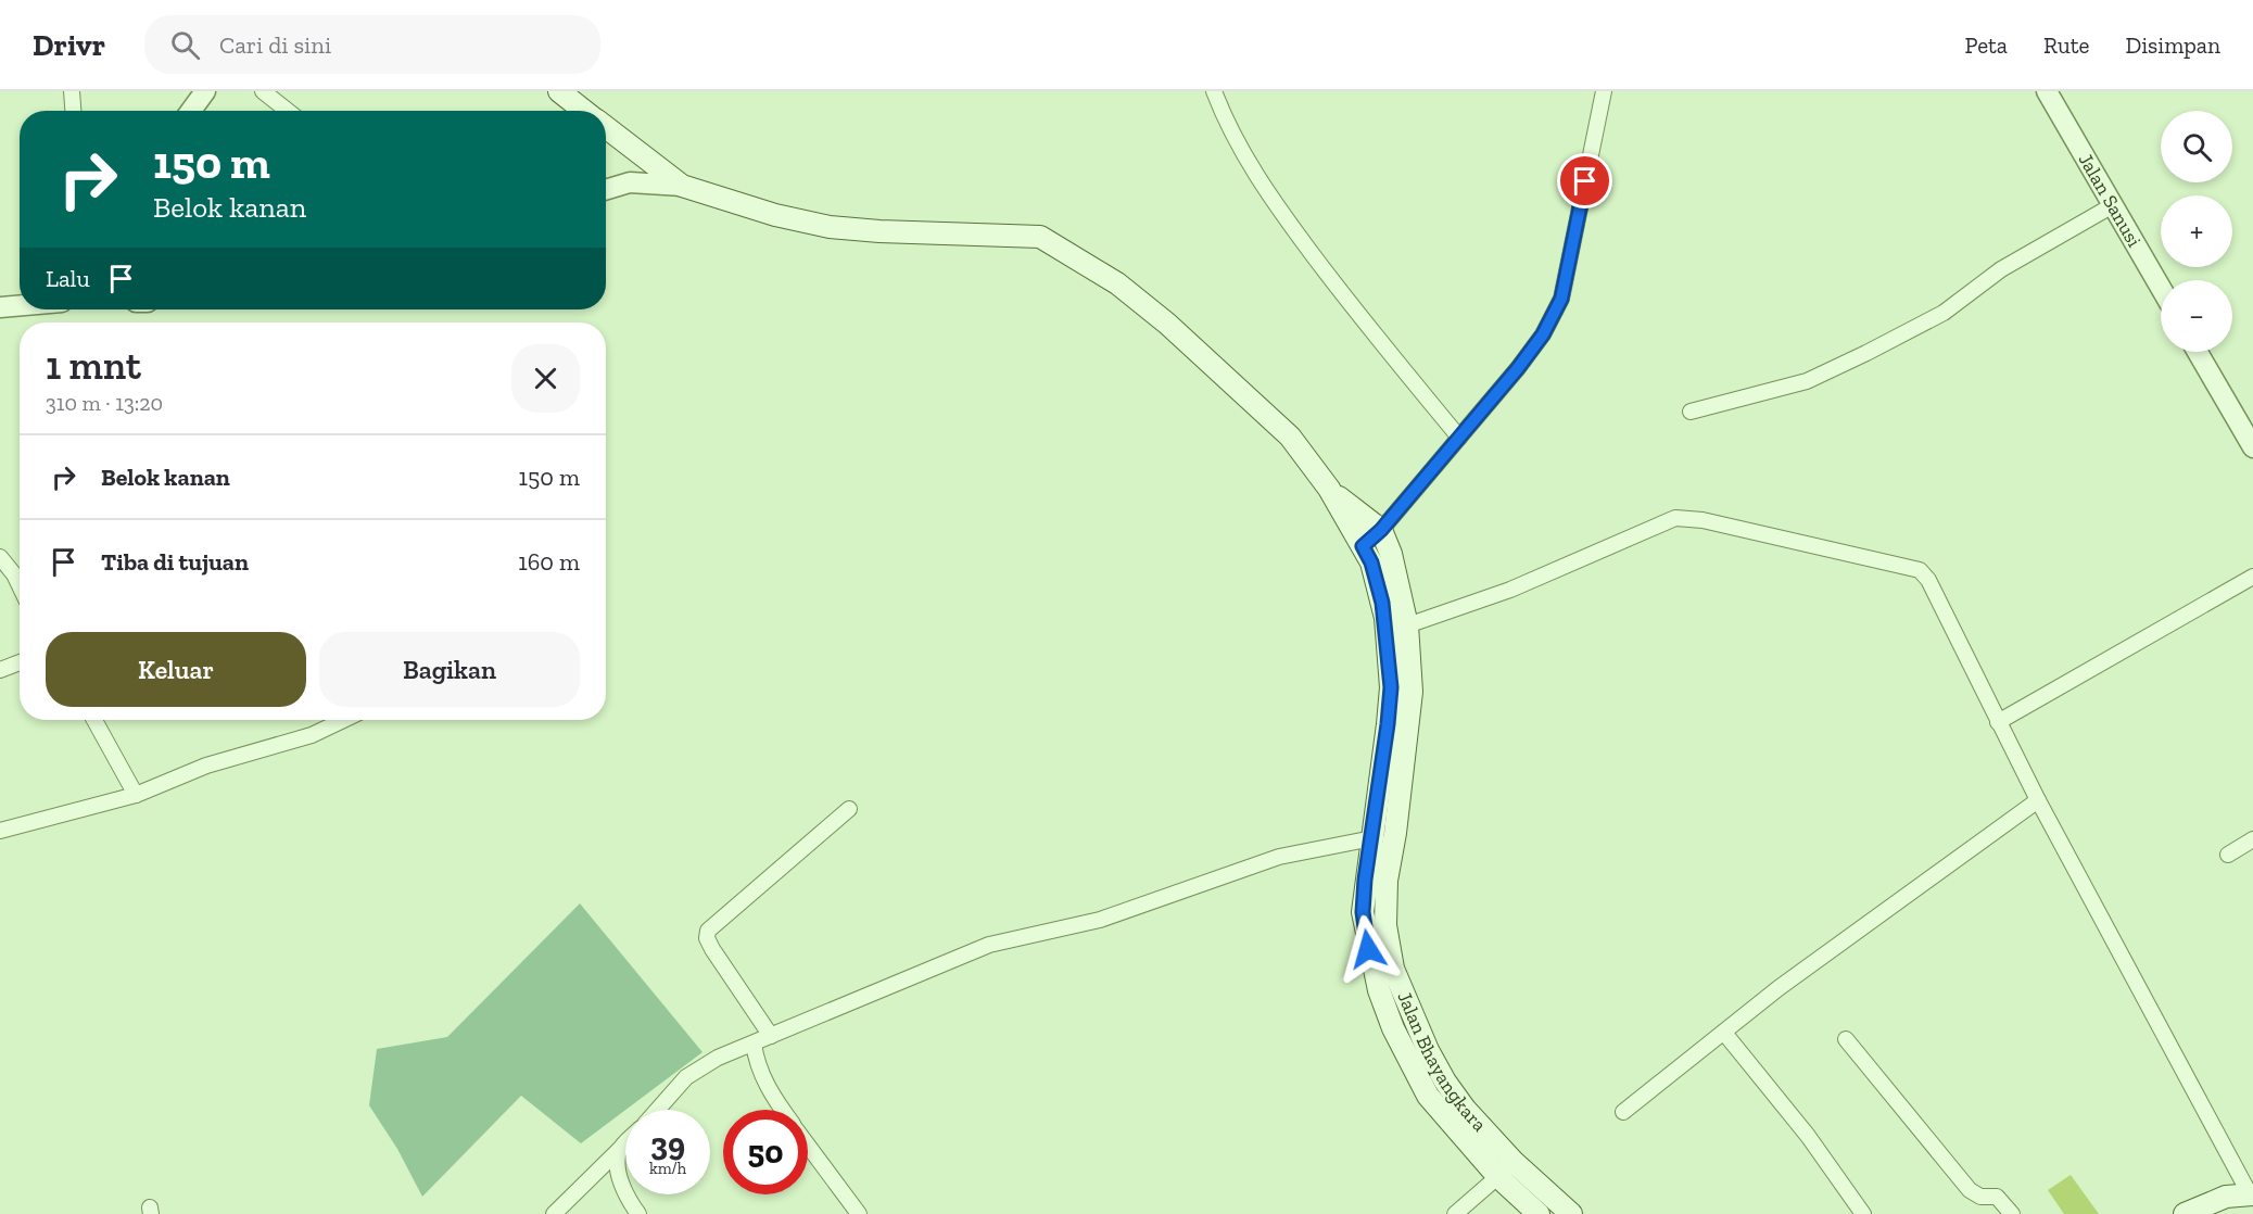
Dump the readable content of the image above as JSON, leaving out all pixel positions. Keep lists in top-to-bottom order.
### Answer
{
  "streets": {
    "main road": ["Jalan Bhayangkara"],
    "street": ["Jalan Sanusi"]
  },
  "page": {
    "header": "Drivr",
    "search": "Cari di sini",
    "nav": ["Peta", "Rute", "Disimpan"],
    "map_buttons": ["+", "−"],
    "turn": ["150 m", "Belok kanan"],
    "then": "Lalu",
    "heading": ["1 mnt", "310 m · 13:20"],
    "list": [
      {
        "name": "Belok kanan",
        "value": "150 m"
      },
      {
        "name": "Tiba di tujuan",
        "value": "160 m"
      }
    ],
    "buttons": ["Keluar", "Bagikan"],
    "speed": "39 km/h",
    "limit": "50"
  }
}
